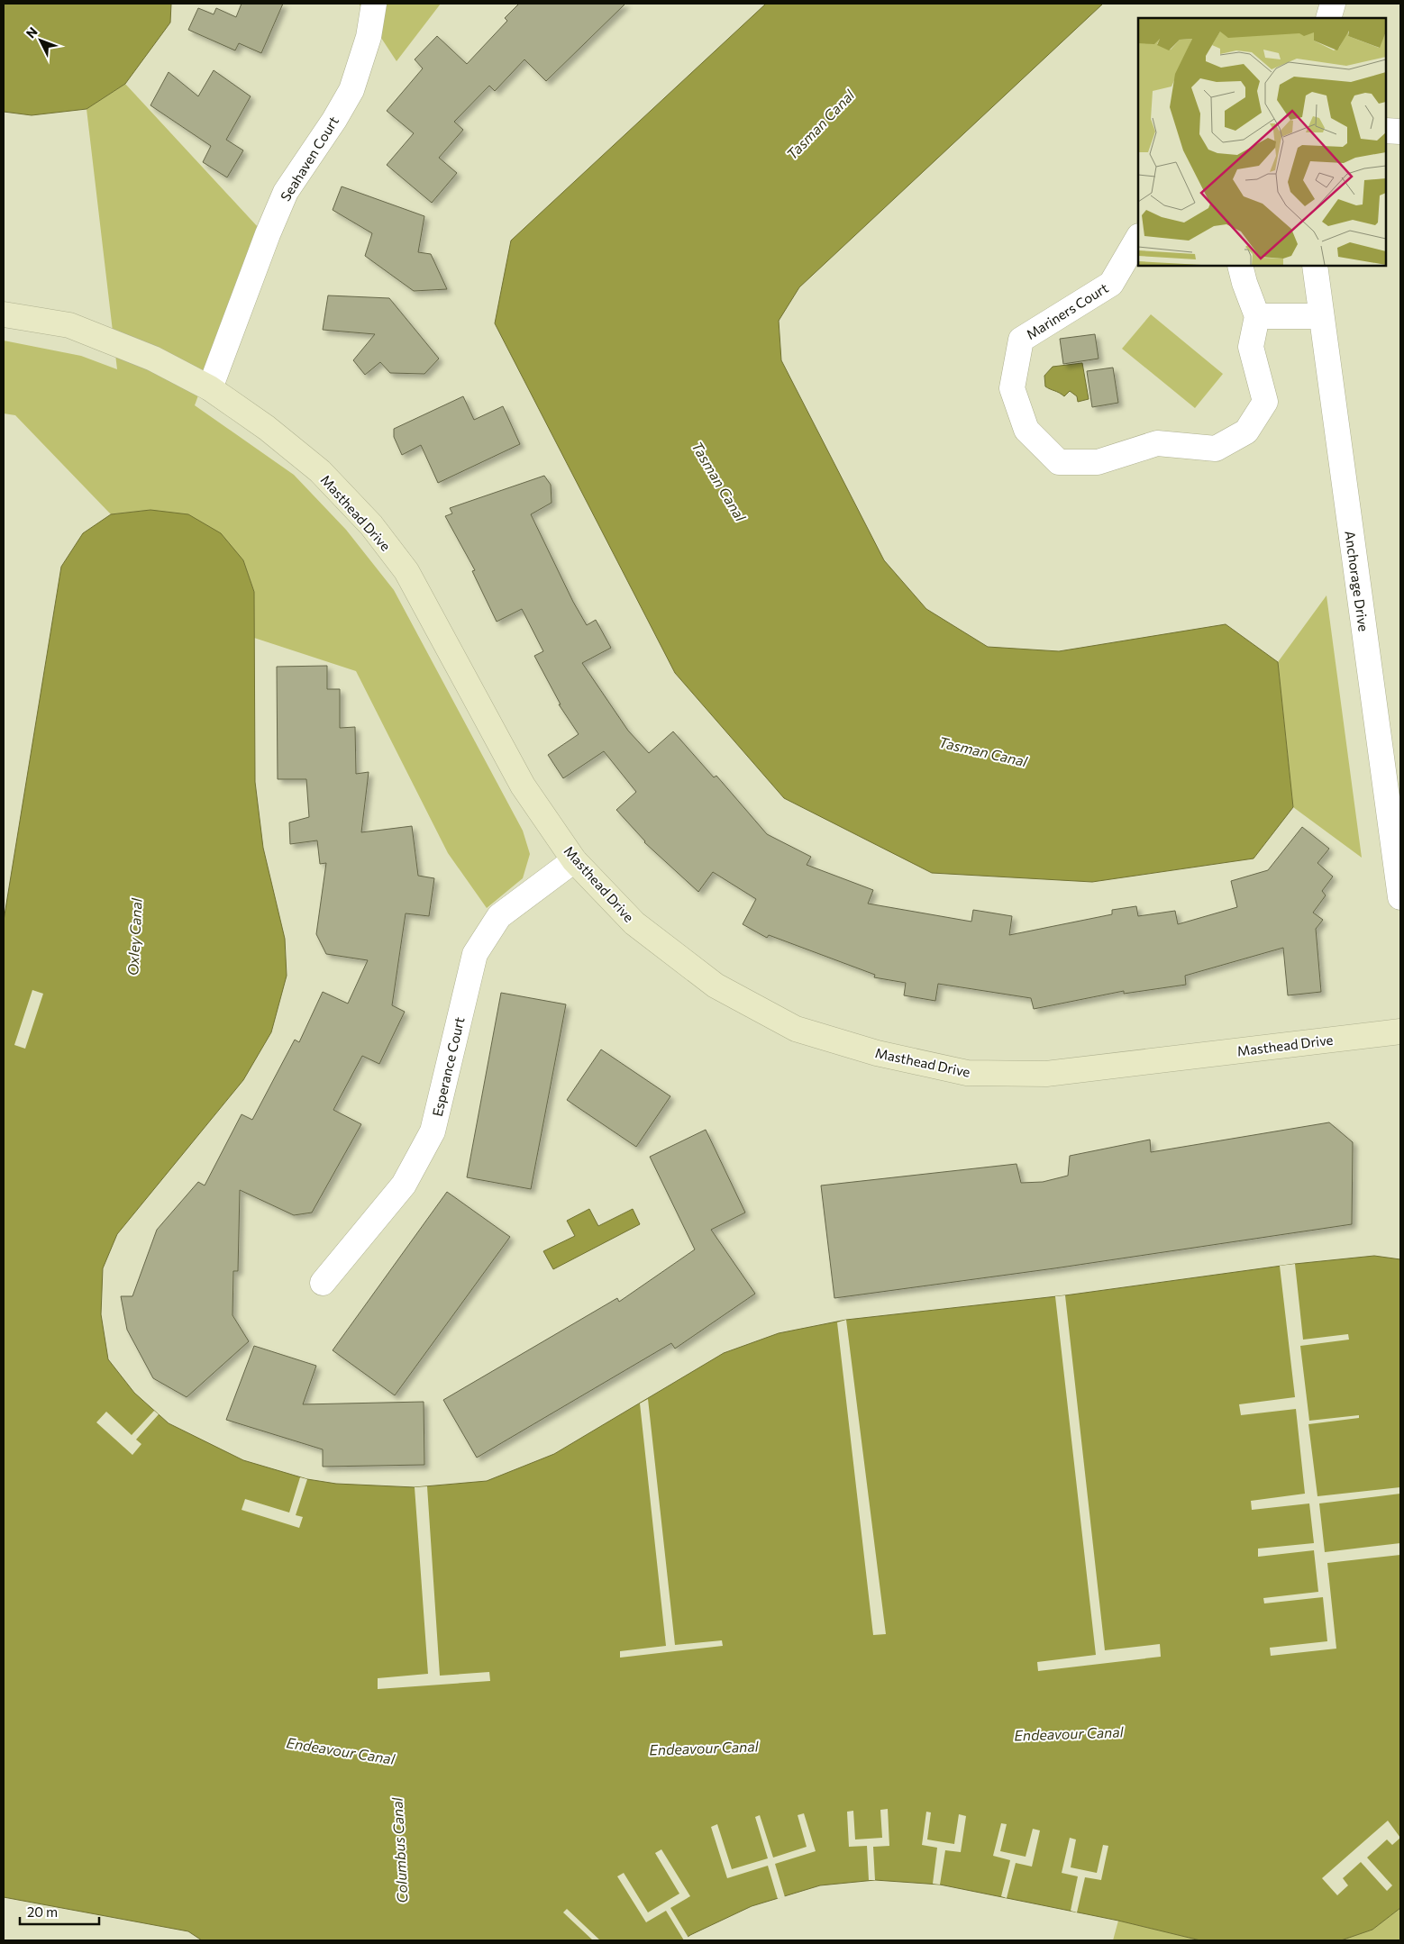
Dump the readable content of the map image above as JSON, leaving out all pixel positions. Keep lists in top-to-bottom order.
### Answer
{
  "streets": {
    "street": [
      "Seahaven Court",
      "Mariners Court",
      "Masthead Drive",
      "Anchorage Drive",
      "Esperance Court"
    ]
  },
  "crossings": [
    ["Seahaven Court", "Masthead Drive"],
    ["Masthead Drive", "Esperance Court"]
  ],
  "water": [
    "Tasman Canal",
    "Oxley Canal",
    "Endeavour Canal",
    "Columbus Canal"
  ],
  "scale_bar": "20 m",
  "north": "top left"
}
